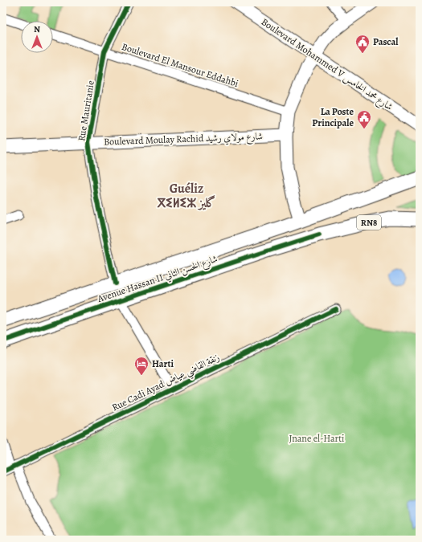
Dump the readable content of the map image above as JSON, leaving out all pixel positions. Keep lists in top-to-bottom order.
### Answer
{
  "streets": {
    "main road": ["RN8", "Avenue Hassan II شارع الحسن الثاني"],
    "street": [
      "Boulevard Mohammed V شارع محمد الخامس",
      "Boulevard El Mansour Eddahbi",
      "Rue Mauritanie",
      "Boulevard Moulay Rachid شارع مولاي رشيد",
      "Rue Cadi Ayad زنقة القاضي عياض"
    ]
  },
  "crossings": [
    ["Boulevard El Mansour Eddahbi", "Rue Mauritanie"],
    ["Rue Mauritanie", "Boulevard Moulay Rachid شارع مولاي رشيد"],
    ["Rue Mauritanie", "Avenue Hassan II شارع الحسن الثاني"]
  ],
  "districts": ["Guéliz ⴳⵉⵍⵉⵣ گليز"],
  "parks": ["Jnane el-Harti"],
  "places": {
    "public building": ["Pascal", "La Poste Principale"],
    "hotel": ["Harti"]
  },
  "north": "top"
}
